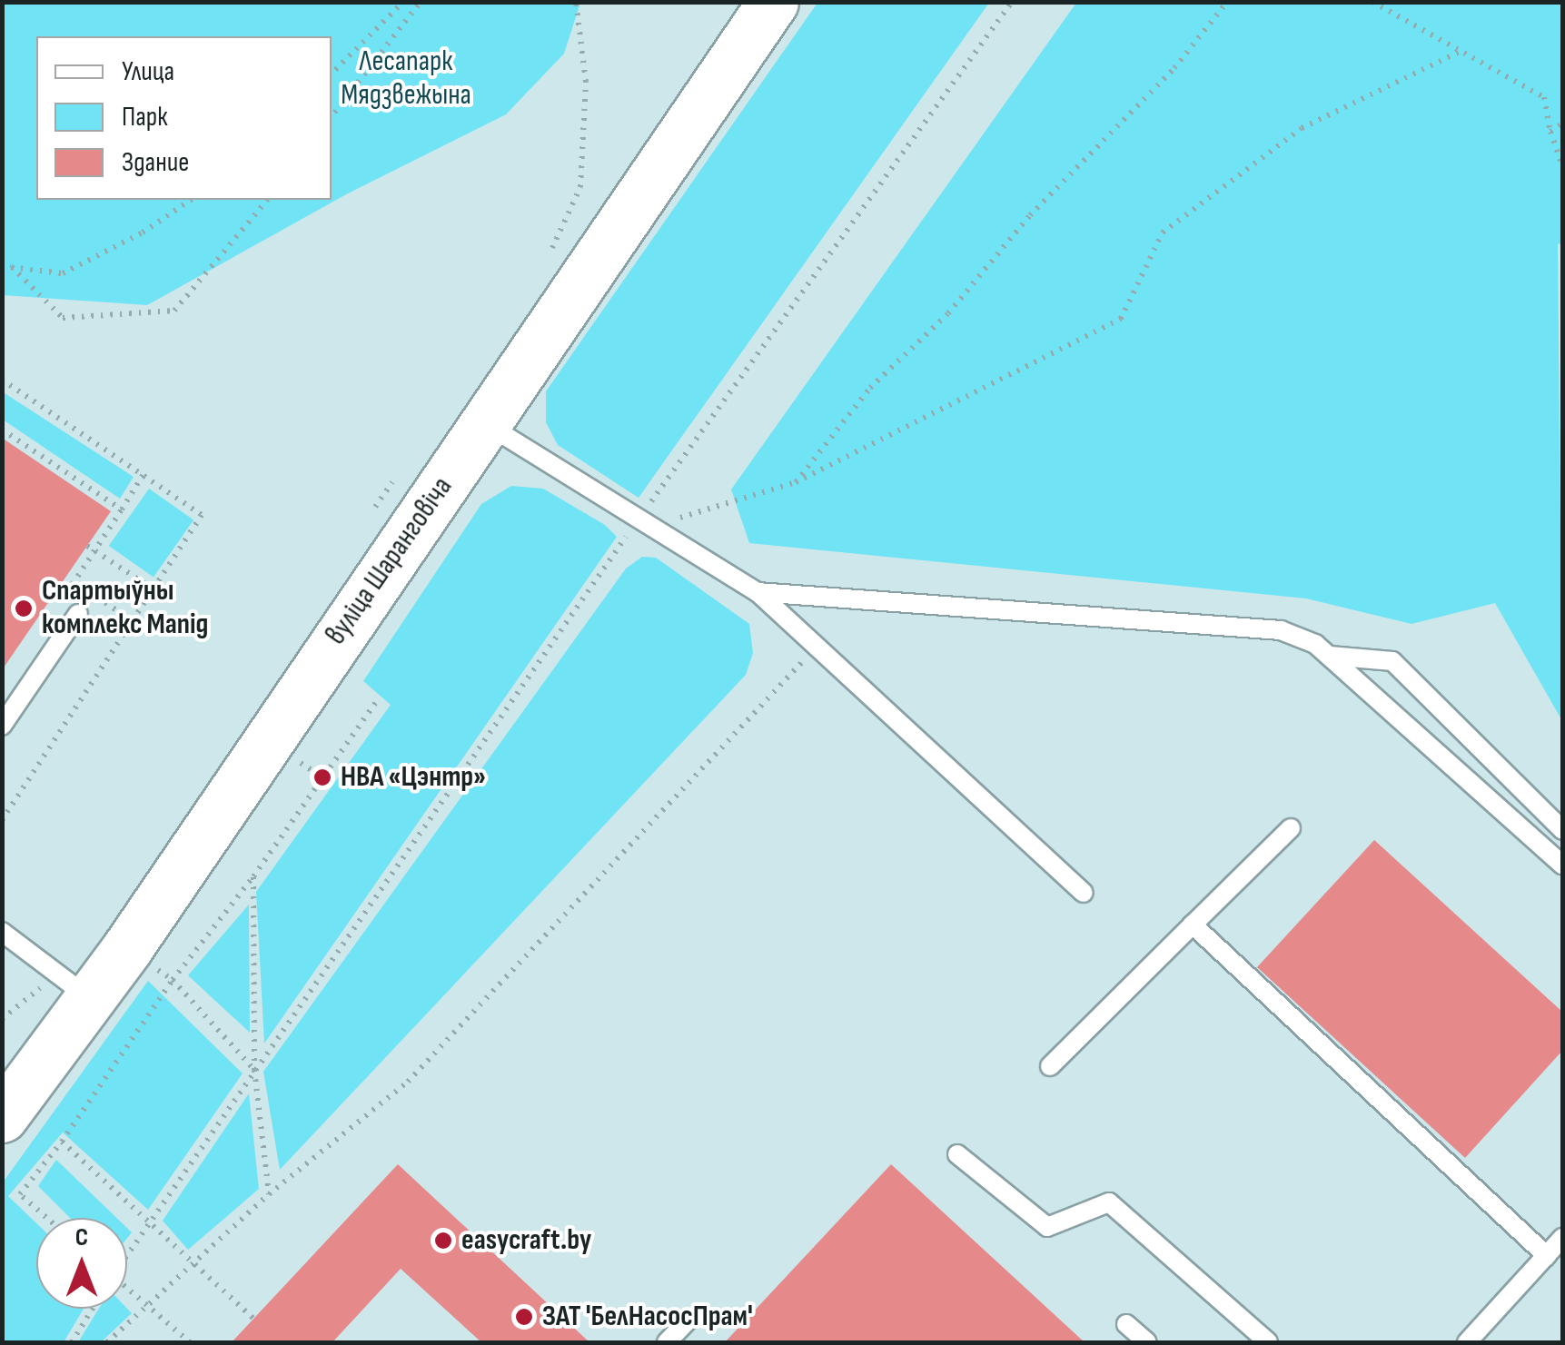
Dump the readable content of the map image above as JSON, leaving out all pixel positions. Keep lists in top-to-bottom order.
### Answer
{
  "streets": {
    "main road": ["вуліца Шаранговіча"]
  },
  "parks": ["Лесапарк Мядзвежына"],
  "places": [
    "Спартыўны комплекс Мапід",
    "НВА «Цэнтр»",
    "easycraft.by",
    "ЗАТ 'БелНасосПрам'"
  ],
  "legend": ["Улица", "Парк", "Здание"],
  "north": "top"
}
